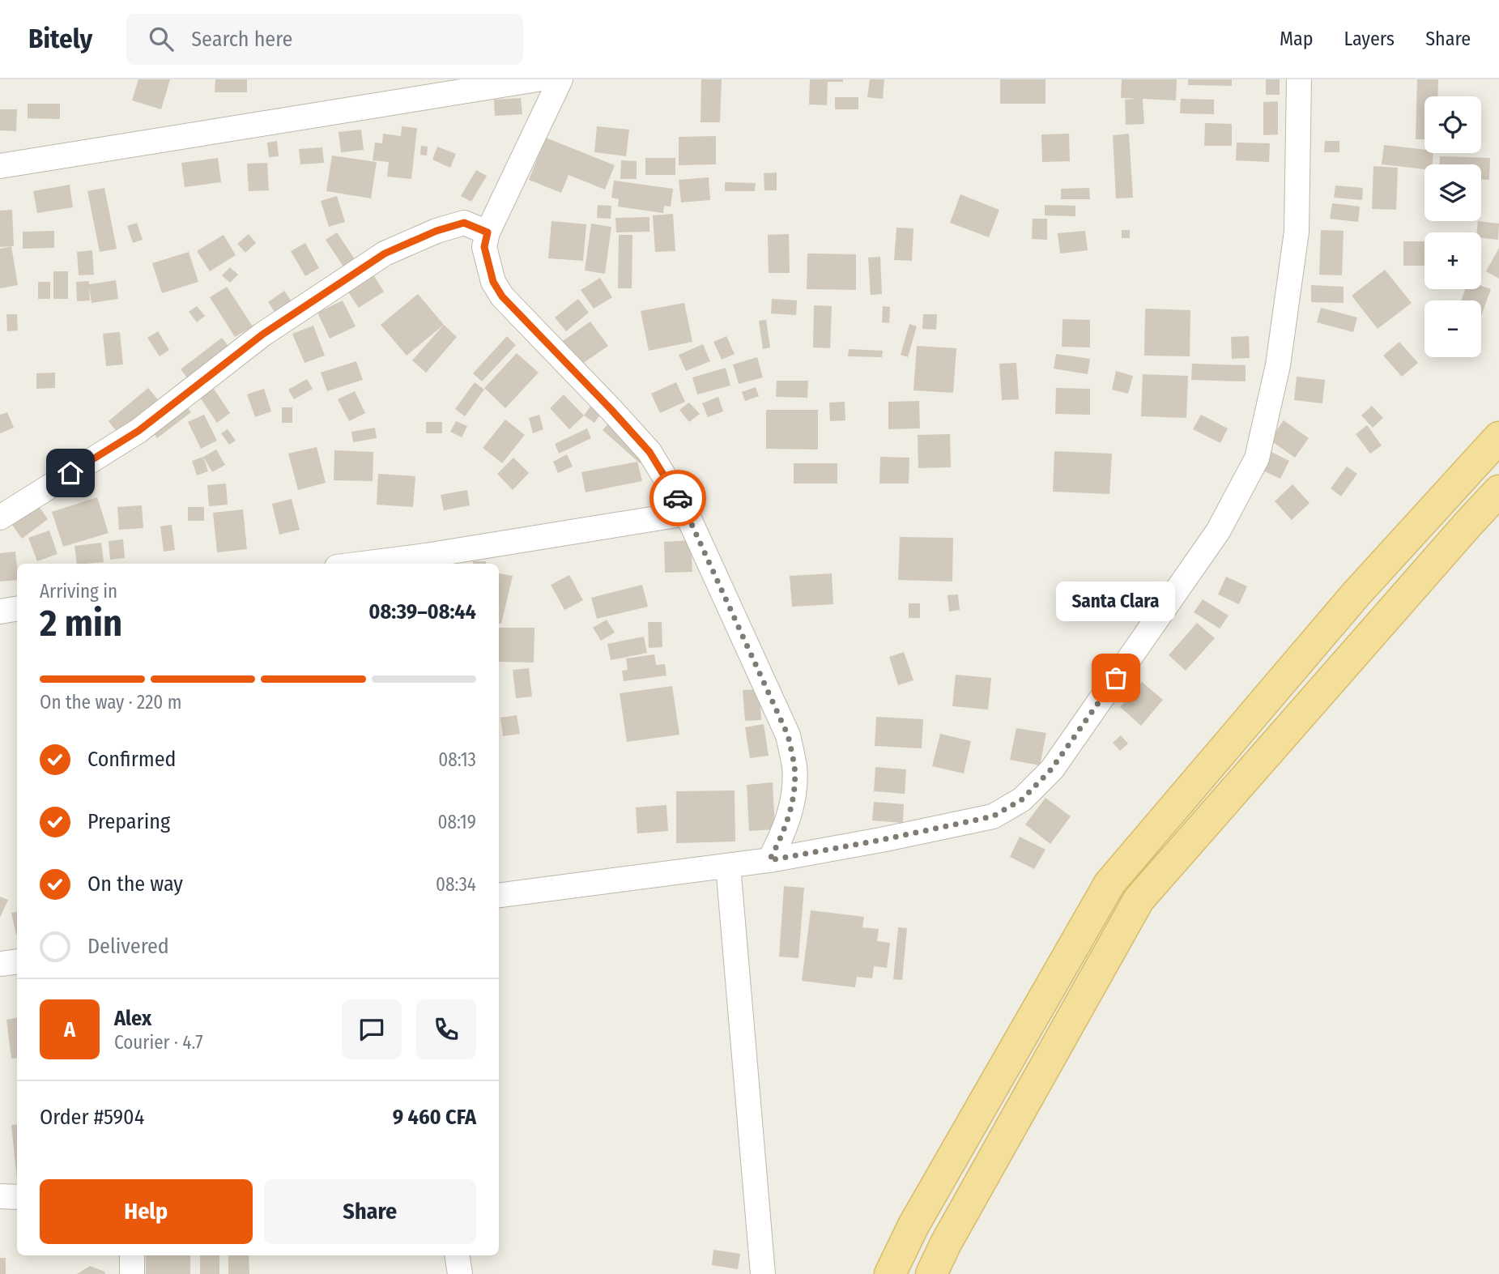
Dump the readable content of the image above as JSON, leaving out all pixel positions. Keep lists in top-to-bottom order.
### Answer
{
  "places": ["Santa Clara"],
  "page": {
    "header": "Bitely",
    "search": "Search here",
    "nav": ["Map", "Layers", "Share"],
    "map_buttons": ["+", "−"],
    "heading": ["2 min", "Arriving in", "08:39–08:44"],
    "panel": [
      "Alex",
      "Courier · 4.7",
      "Order #5904",
      "9 460 CFA"
    ],
    "bubble": "Santa Clara",
    "bar": "On the way · 220 m",
    "list": [
      ["Confirmed", "08:13"],
      ["Preparing", "08:19"],
      ["On the way", "08:34"],
      "Delivered"
    ],
    "round": "A",
    "buttons": ["Help", "Share"]
  }
}
